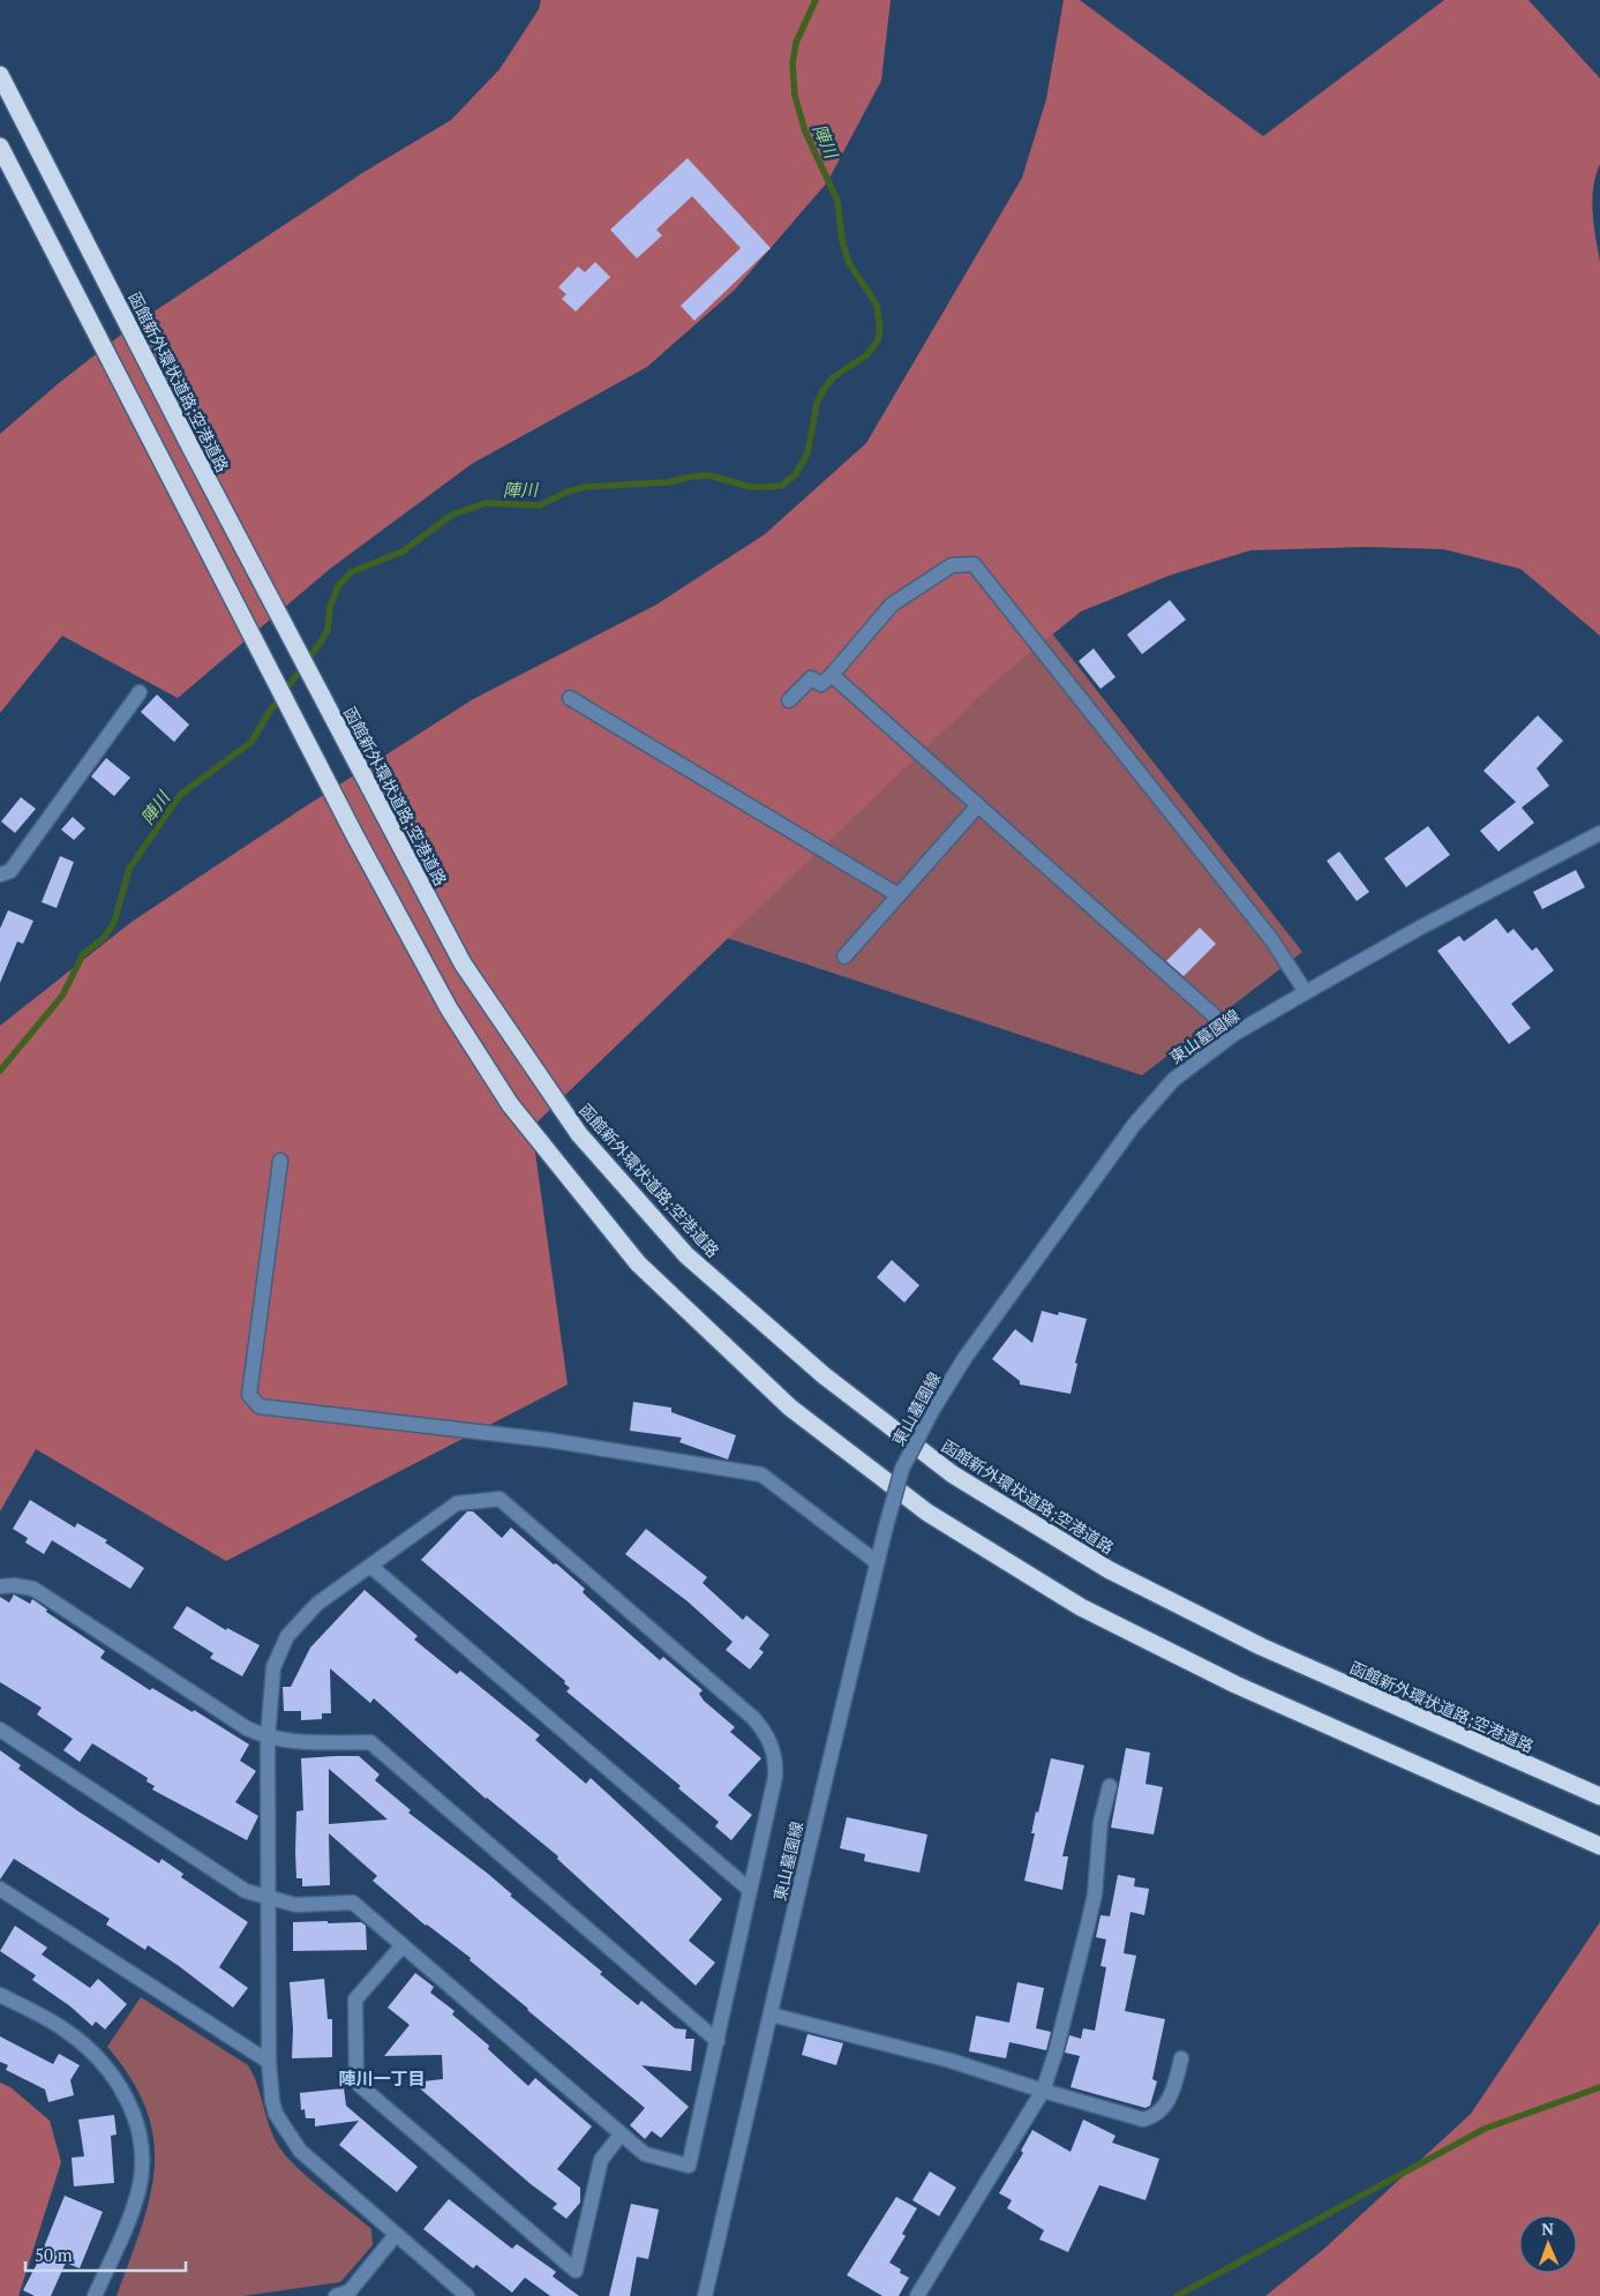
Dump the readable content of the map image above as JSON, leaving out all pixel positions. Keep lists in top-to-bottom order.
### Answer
{
  "streets": {
    "highway": ["函館新外環状道路;空港道路"],
    "street": ["東山墓園線"]
  },
  "districts": ["陣川一丁目"],
  "water": ["陣川"],
  "scale_bar": "50 m",
  "north": "top"
}
